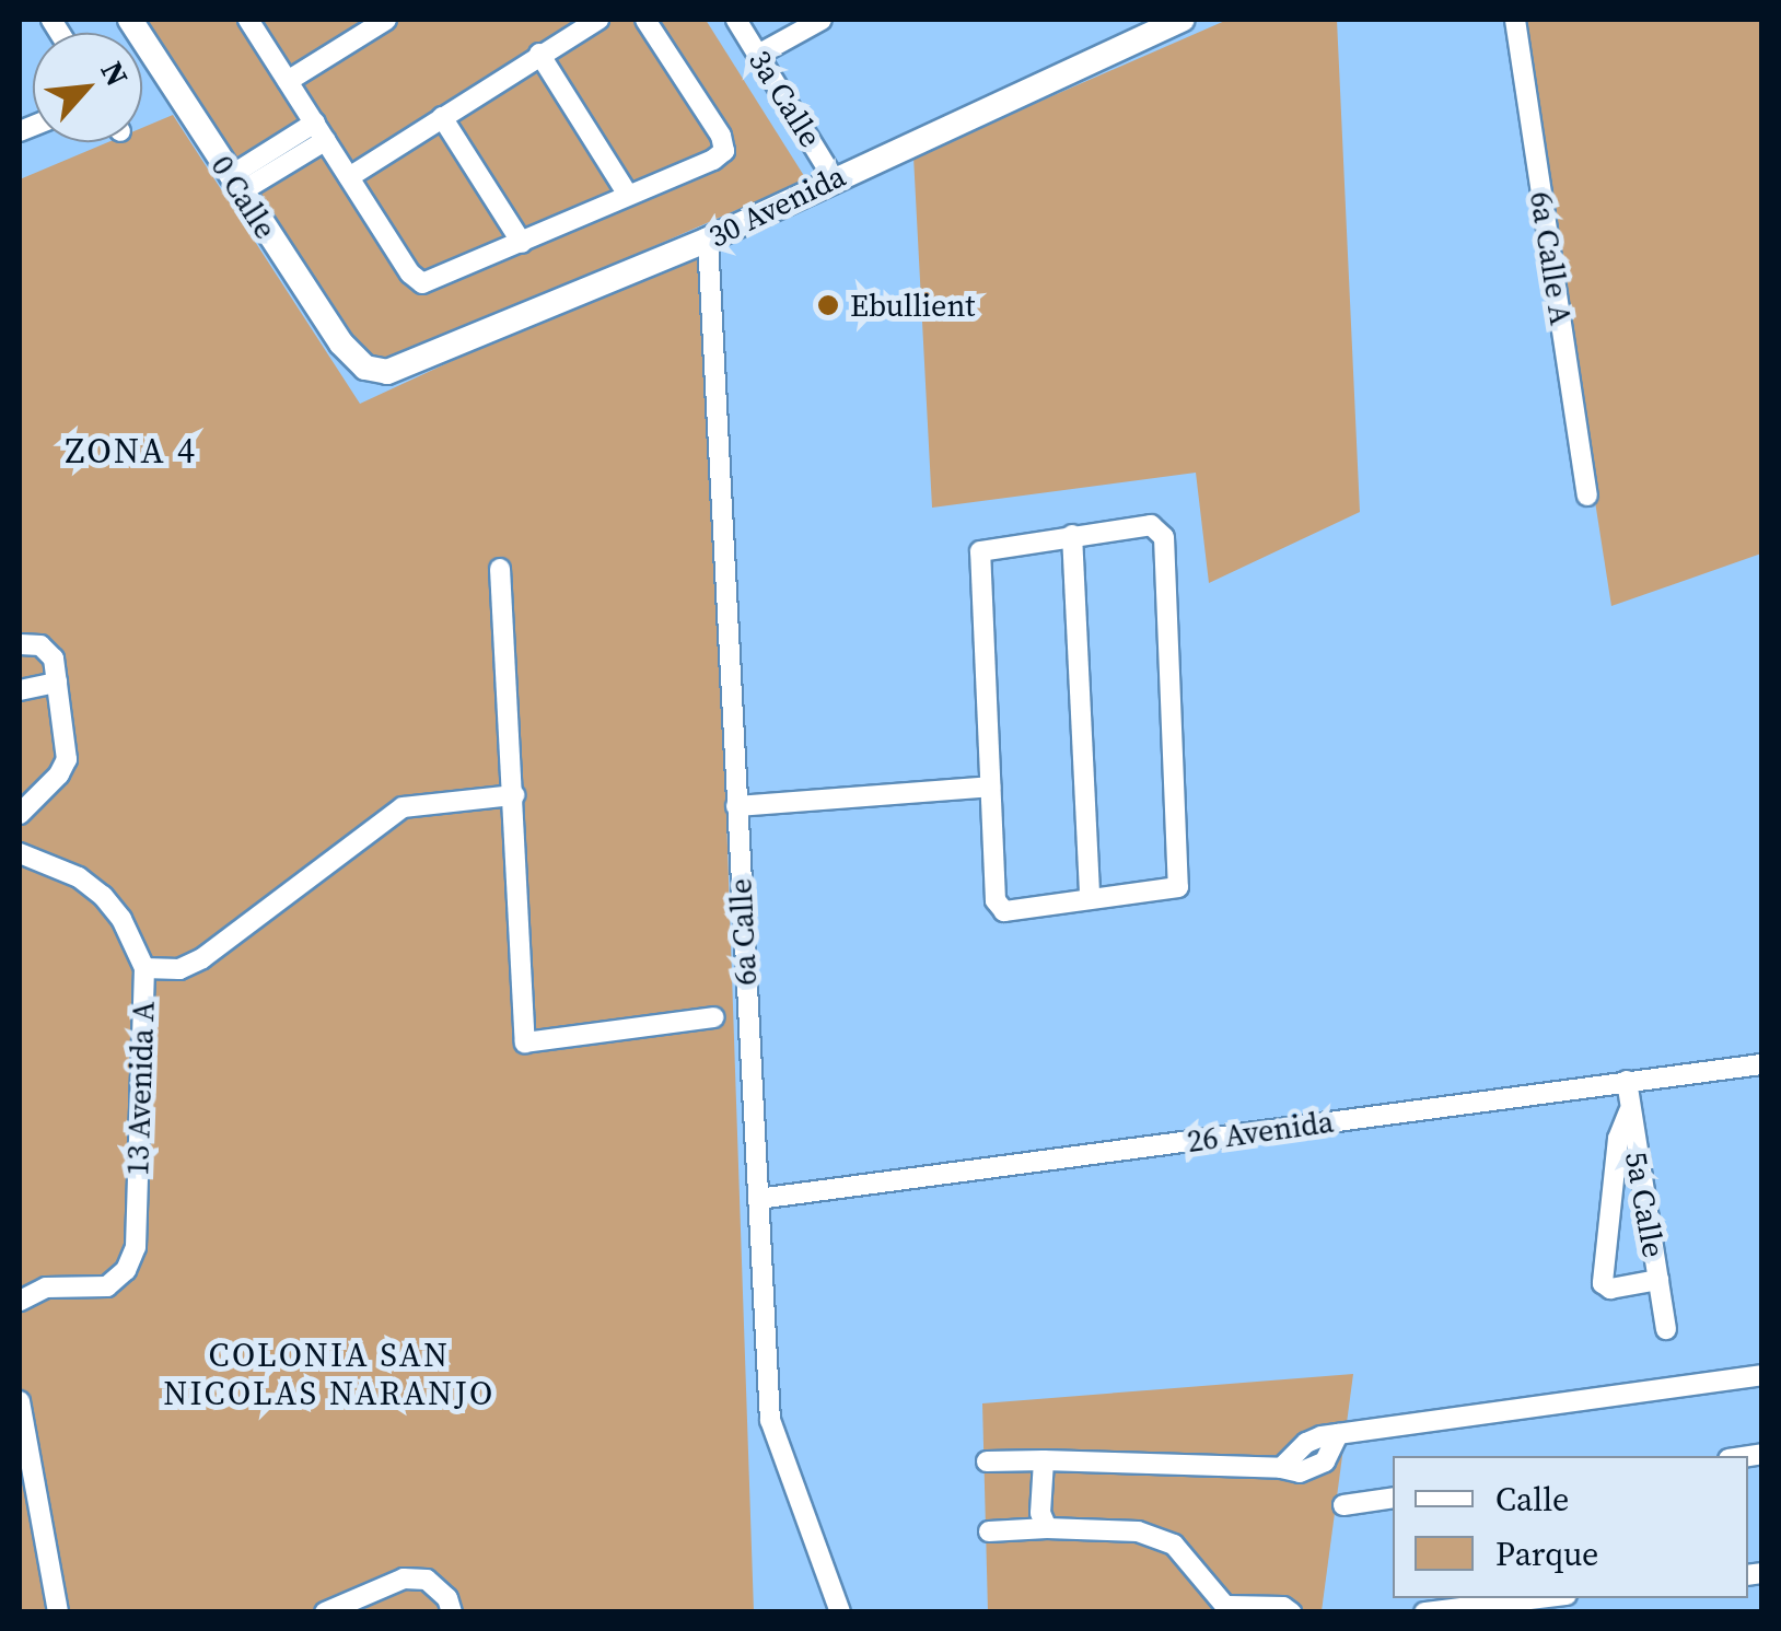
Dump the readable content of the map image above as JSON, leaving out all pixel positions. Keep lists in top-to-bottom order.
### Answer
{
  "streets": {
    "street": [
      "3a Calle",
      "0 Calle",
      "30 Avenida",
      "6a Calle A",
      "6a Calle",
      "13 Avenida A",
      "26 Avenida",
      "5a Calle"
    ]
  },
  "crossings": [
    ["3a Calle", "30 Avenida"],
    ["0 Calle", "30 Avenida"],
    ["30 Avenida", "6a Calle"],
    ["6a Calle", "26 Avenida"],
    ["26 Avenida", "5a Calle"]
  ],
  "districts": ["ZONA 4", "COLONIA SAN NICOLAS NARANJO"],
  "places": ["Ebullient"],
  "legend": ["Calle", "Parque"],
  "north": "top right"
}
